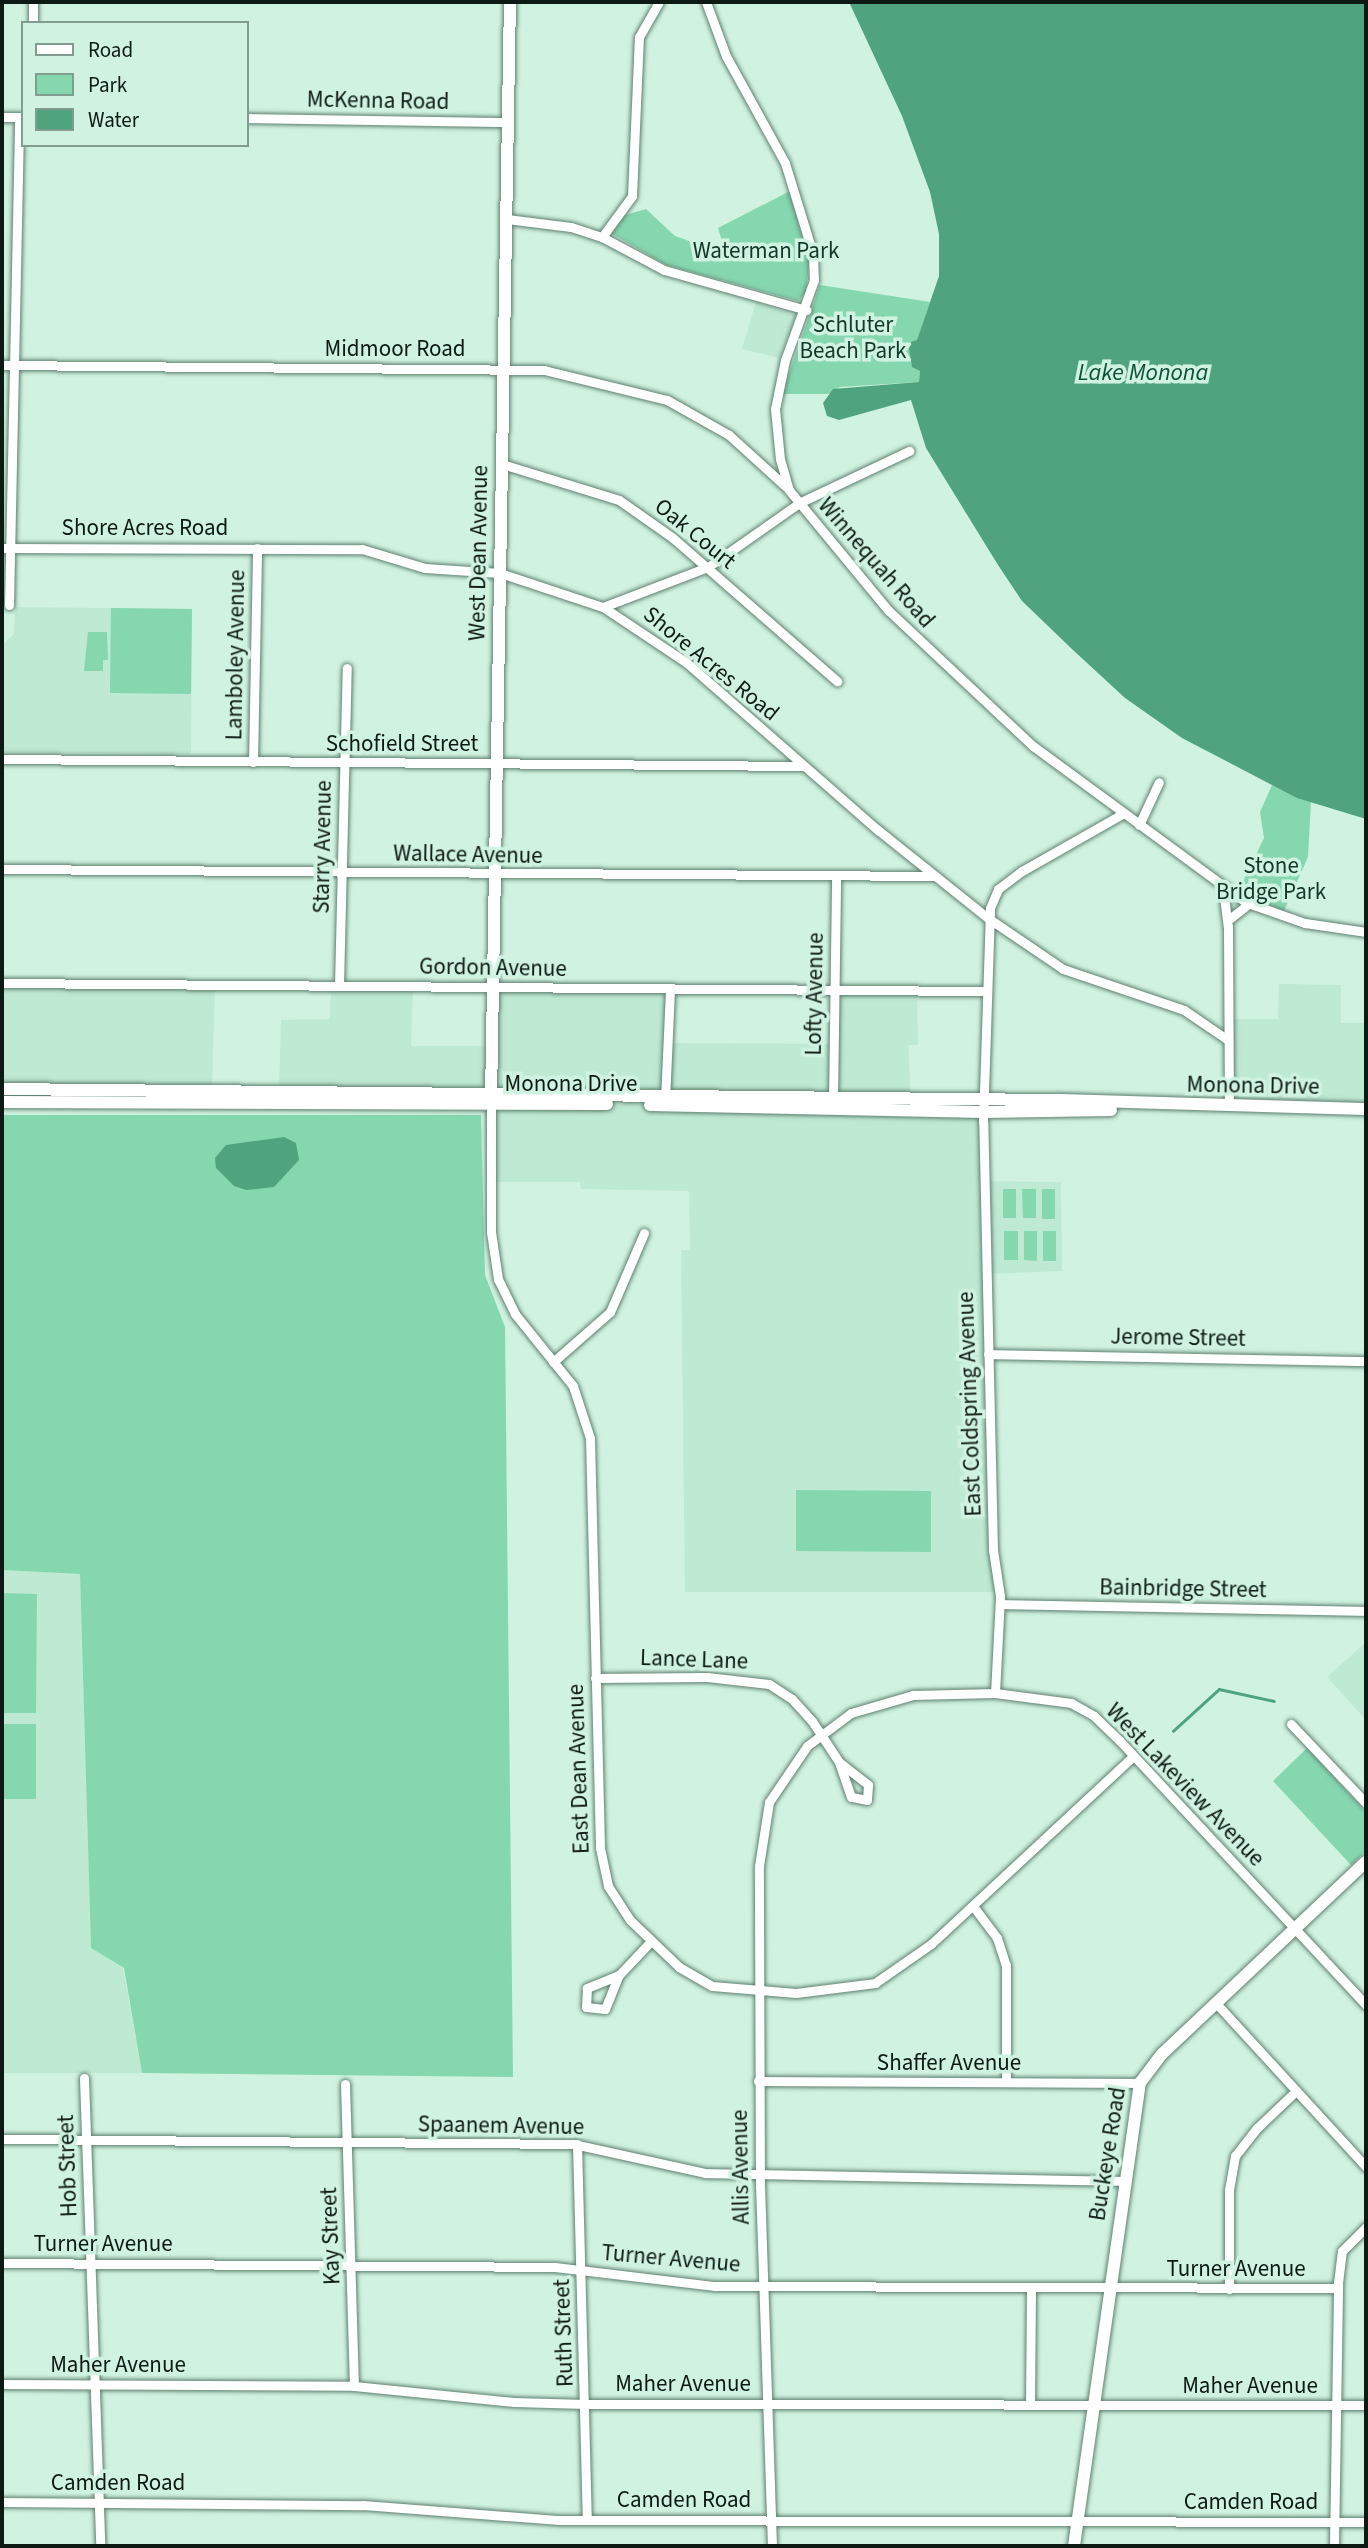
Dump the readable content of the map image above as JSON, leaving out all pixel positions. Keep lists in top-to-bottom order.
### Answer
{
  "streets": {
    "street": [
      "McKenna Road",
      "Midmoor Road",
      "Shore Acres Road",
      "Oak Court",
      "West Dean Avenue",
      "Winnequah Road",
      "Lamboley Avenue",
      "Schofield Street",
      "Starry Avenue",
      "Wallace Avenue",
      "Gordon Avenue",
      "Lofty Avenue",
      "Monona Drive",
      "Jerome Street",
      "East Coldspring Avenue",
      "Bainbridge Street",
      "Lance Lane",
      "East Dean Avenue",
      "West Lakeview Avenue",
      "Shaffer Avenue",
      "Spaanem Avenue",
      "Buckeye Road",
      "Hob Street",
      "Allis Avenue",
      "Kay Street",
      "Turner Avenue",
      "Ruth Street",
      "Maher Avenue",
      "Camden Road"
    ]
  },
  "crossings": [
    ["McKenna Road", "West Dean Avenue"],
    ["Midmoor Road", "West Dean Avenue"],
    ["Midmoor Road", "Winnequah Road"],
    ["Shore Acres Road", "West Dean Avenue"],
    ["Shore Acres Road", "Lamboley Avenue"],
    ["Shore Acres Road", "Schofield Street"],
    ["Shore Acres Road", "Wallace Avenue"],
    ["Shore Acres Road", "East Coldspring Avenue"],
    ["Oak Court", "West Dean Avenue"],
    ["West Dean Avenue", "Schofield Street"],
    ["West Dean Avenue", "Wallace Avenue"],
    ["West Dean Avenue", "Gordon Avenue"],
    ["West Dean Avenue", "Monona Drive"],
    ["West Dean Avenue", "East Dean Avenue"],
    ["Winnequah Road", "East Coldspring Avenue"],
    ["Lamboley Avenue", "Schofield Street"],
    ["Schofield Street", "Starry Avenue"],
    ["Starry Avenue", "Wallace Avenue"],
    ["Starry Avenue", "Gordon Avenue"],
    ["Wallace Avenue", "Lofty Avenue"],
    ["Gordon Avenue", "Lofty Avenue"],
    ["Gordon Avenue", "East Coldspring Avenue"],
    ["Lofty Avenue", "Monona Drive"],
    ["Monona Drive", "East Coldspring Avenue"],
    ["Monona Drive", "East Dean Avenue"],
    ["Jerome Street", "East Coldspring Avenue"],
    ["East Coldspring Avenue", "Bainbridge Street"],
    ["East Coldspring Avenue", "West Lakeview Avenue"],
    ["Lance Lane", "East Dean Avenue"],
    ["Lance Lane", "West Lakeview Avenue"],
    ["East Dean Avenue", "West Lakeview Avenue"],
    ["West Lakeview Avenue", "Shaffer Avenue"],
    ["West Lakeview Avenue", "Buckeye Road"],
    ["West Lakeview Avenue", "Allis Avenue"],
    ["Shaffer Avenue", "Buckeye Road"],
    ["Shaffer Avenue", "Allis Avenue"],
    ["Spaanem Avenue", "Buckeye Road"],
    ["Spaanem Avenue", "Hob Street"],
    ["Spaanem Avenue", "Allis Avenue"],
    ["Spaanem Avenue", "Kay Street"],
    ["Spaanem Avenue", "Ruth Street"],
    ["Buckeye Road", "Turner Avenue"],
    ["Buckeye Road", "Maher Avenue"],
    ["Buckeye Road", "Camden Road"],
    ["Hob Street", "Turner Avenue"],
    ["Hob Street", "Maher Avenue"],
    ["Hob Street", "Camden Road"],
    ["Allis Avenue", "Turner Avenue"],
    ["Allis Avenue", "Maher Avenue"],
    ["Allis Avenue", "Camden Road"],
    ["Kay Street", "Turner Avenue"],
    ["Kay Street", "Maher Avenue"],
    ["Turner Avenue", "Ruth Street"],
    ["Ruth Street", "Maher Avenue"],
    ["Ruth Street", "Camden Road"]
  ],
  "water": ["Lake Monona"],
  "parks": ["Waterman Park", "Schluter Beach Park", "Stone Bridge Park"],
  "legend": ["Road", "Park", "Water"]
}
